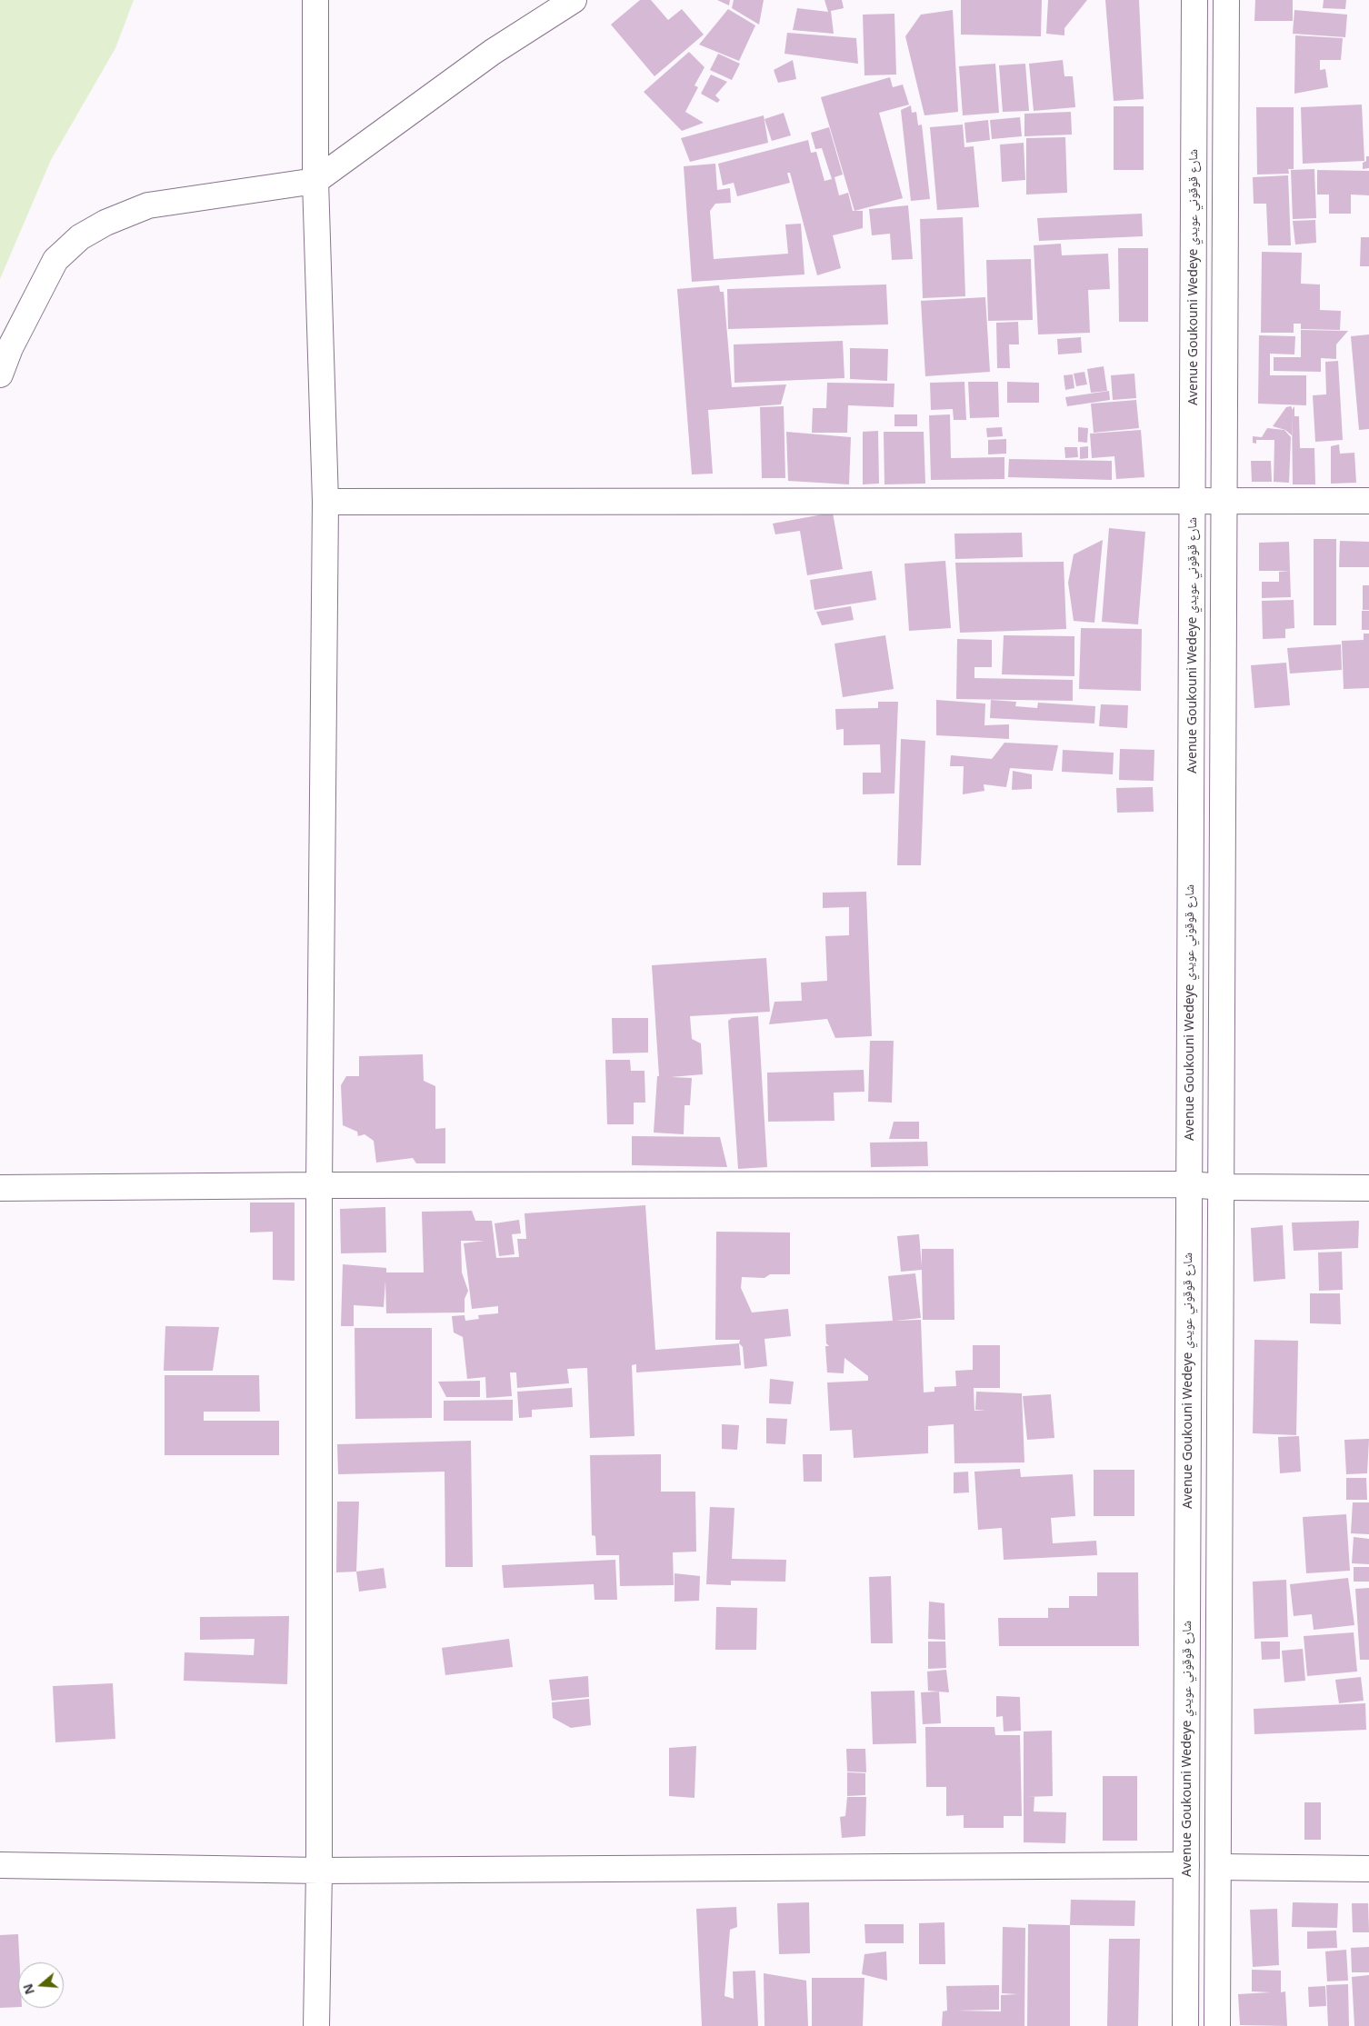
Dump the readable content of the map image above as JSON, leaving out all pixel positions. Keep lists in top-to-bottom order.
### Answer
{
  "streets": {
    "street": ["Avenue Goukouni Wedeye شارع قوقوني عويدي"]
  },
  "north": "left"
}
